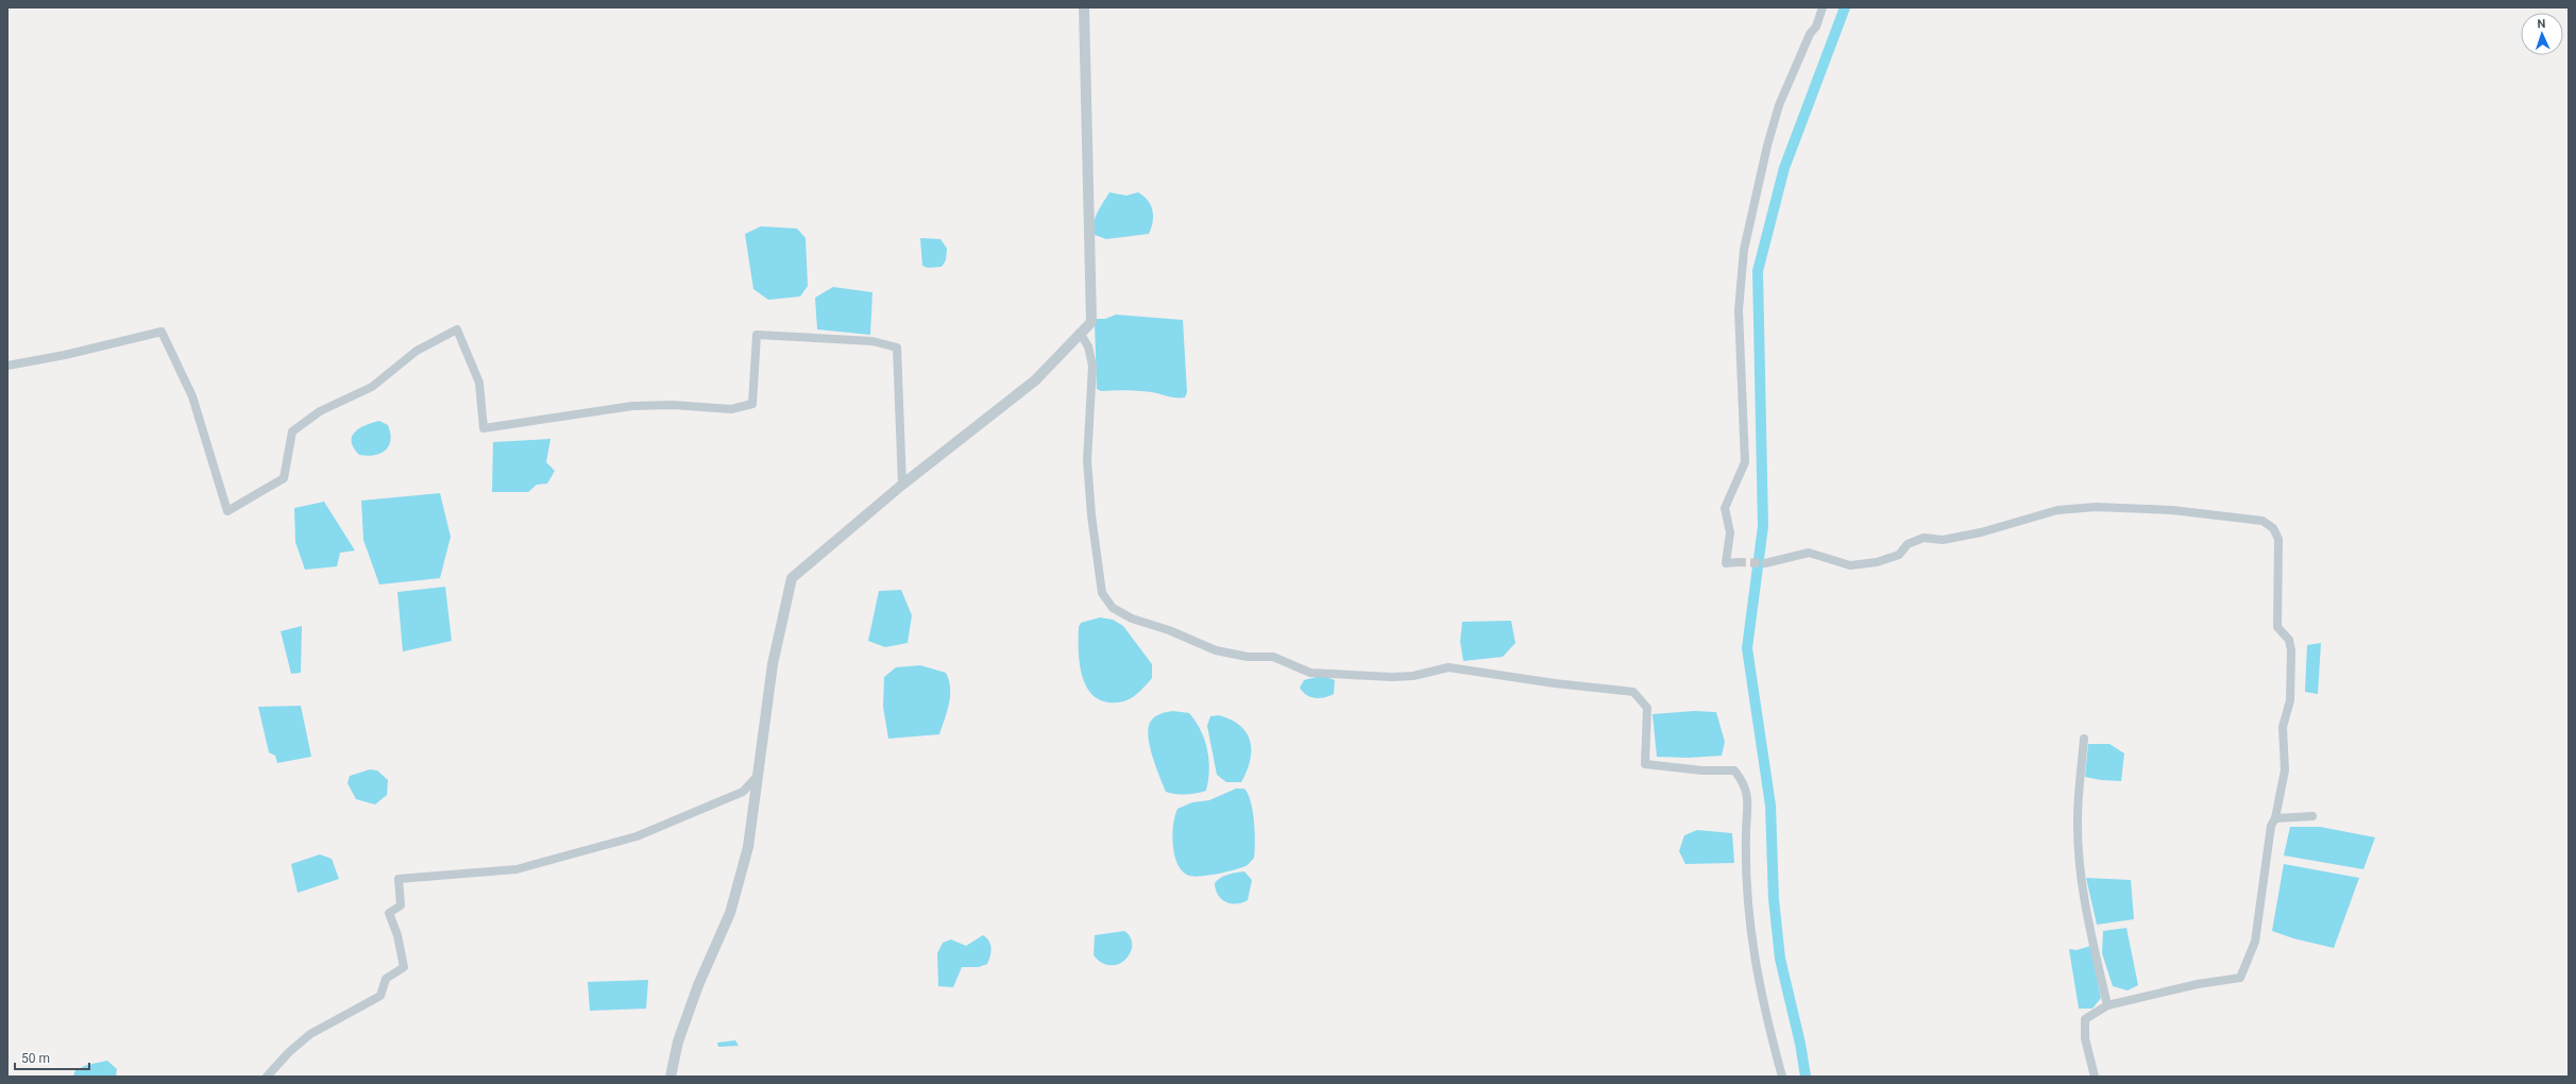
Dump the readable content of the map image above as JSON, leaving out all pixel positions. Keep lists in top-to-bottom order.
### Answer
{
  "scale_bar": "50 m",
  "north": "top"
}
